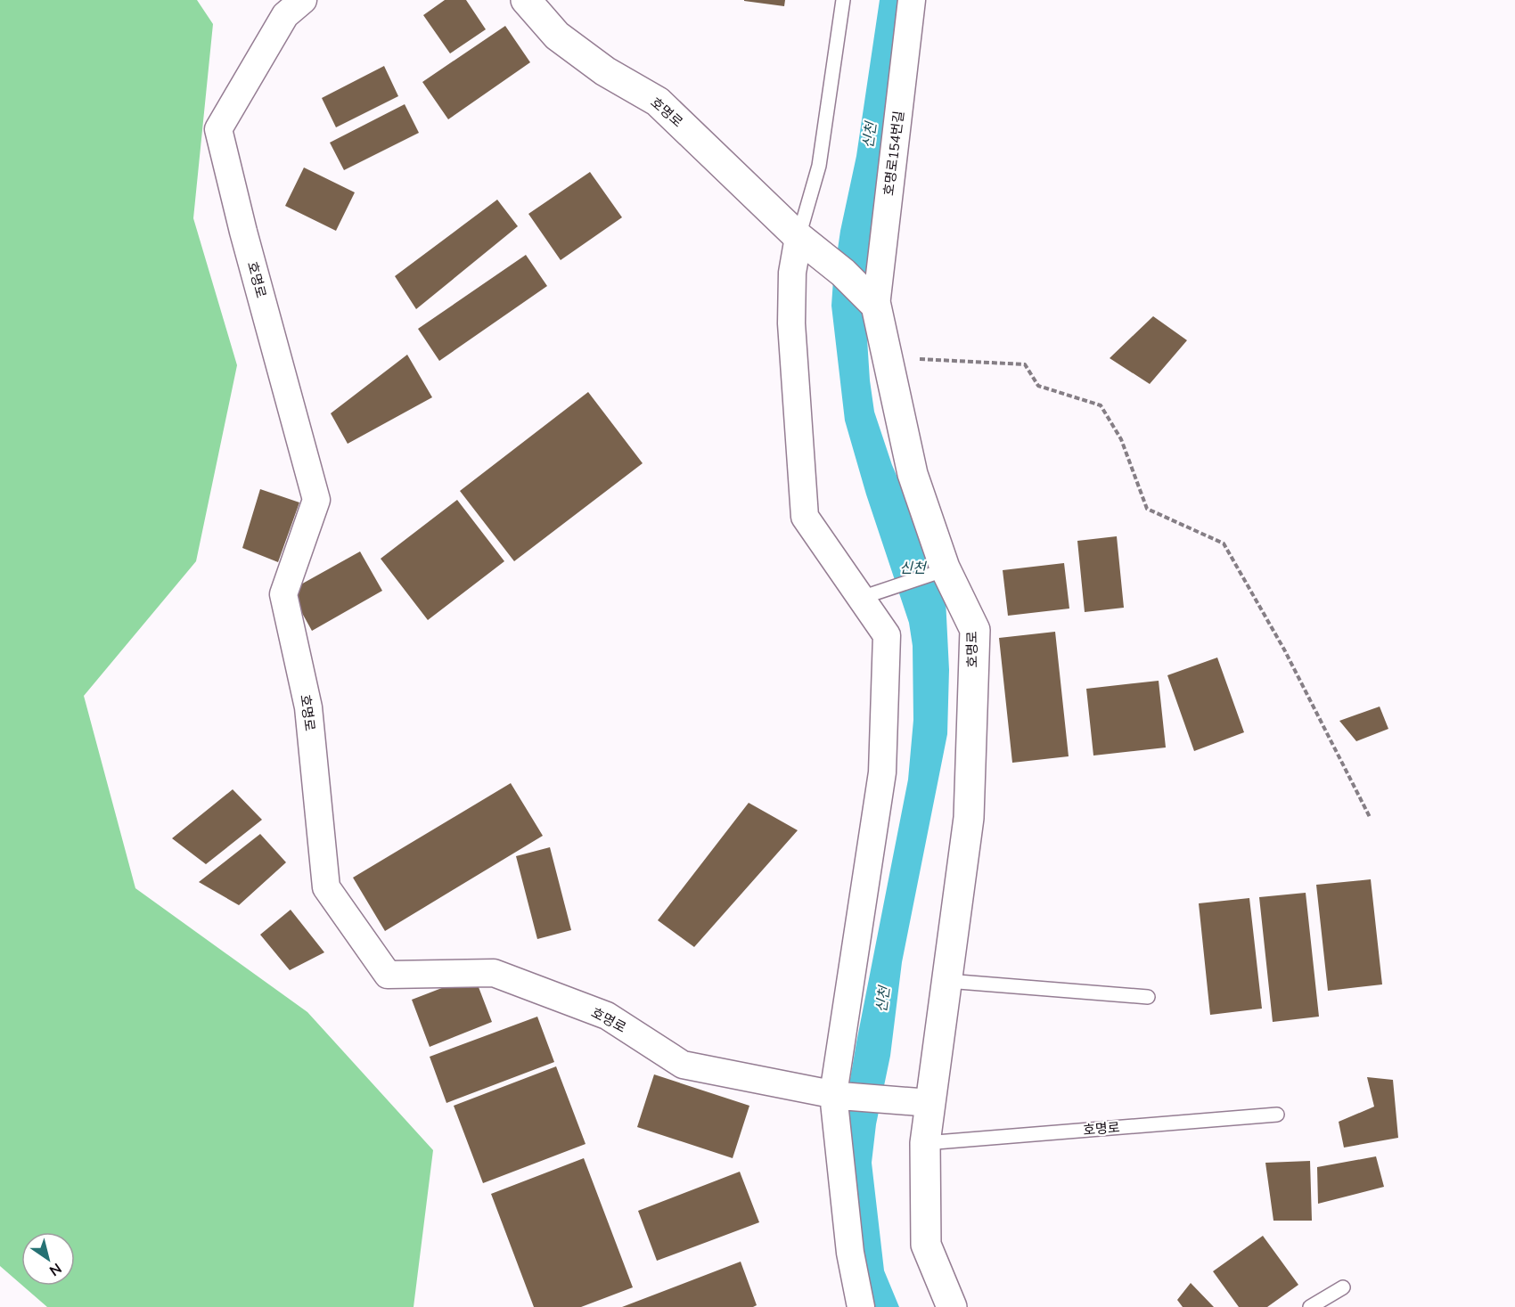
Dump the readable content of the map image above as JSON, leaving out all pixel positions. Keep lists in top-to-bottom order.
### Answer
{
  "streets": {
    "street": ["호명로", "호명로154번길"]
  },
  "crossings": [
    ["호명로", "호명로154번길"]
  ],
  "water": ["신천"],
  "north": "bottom right"
}
